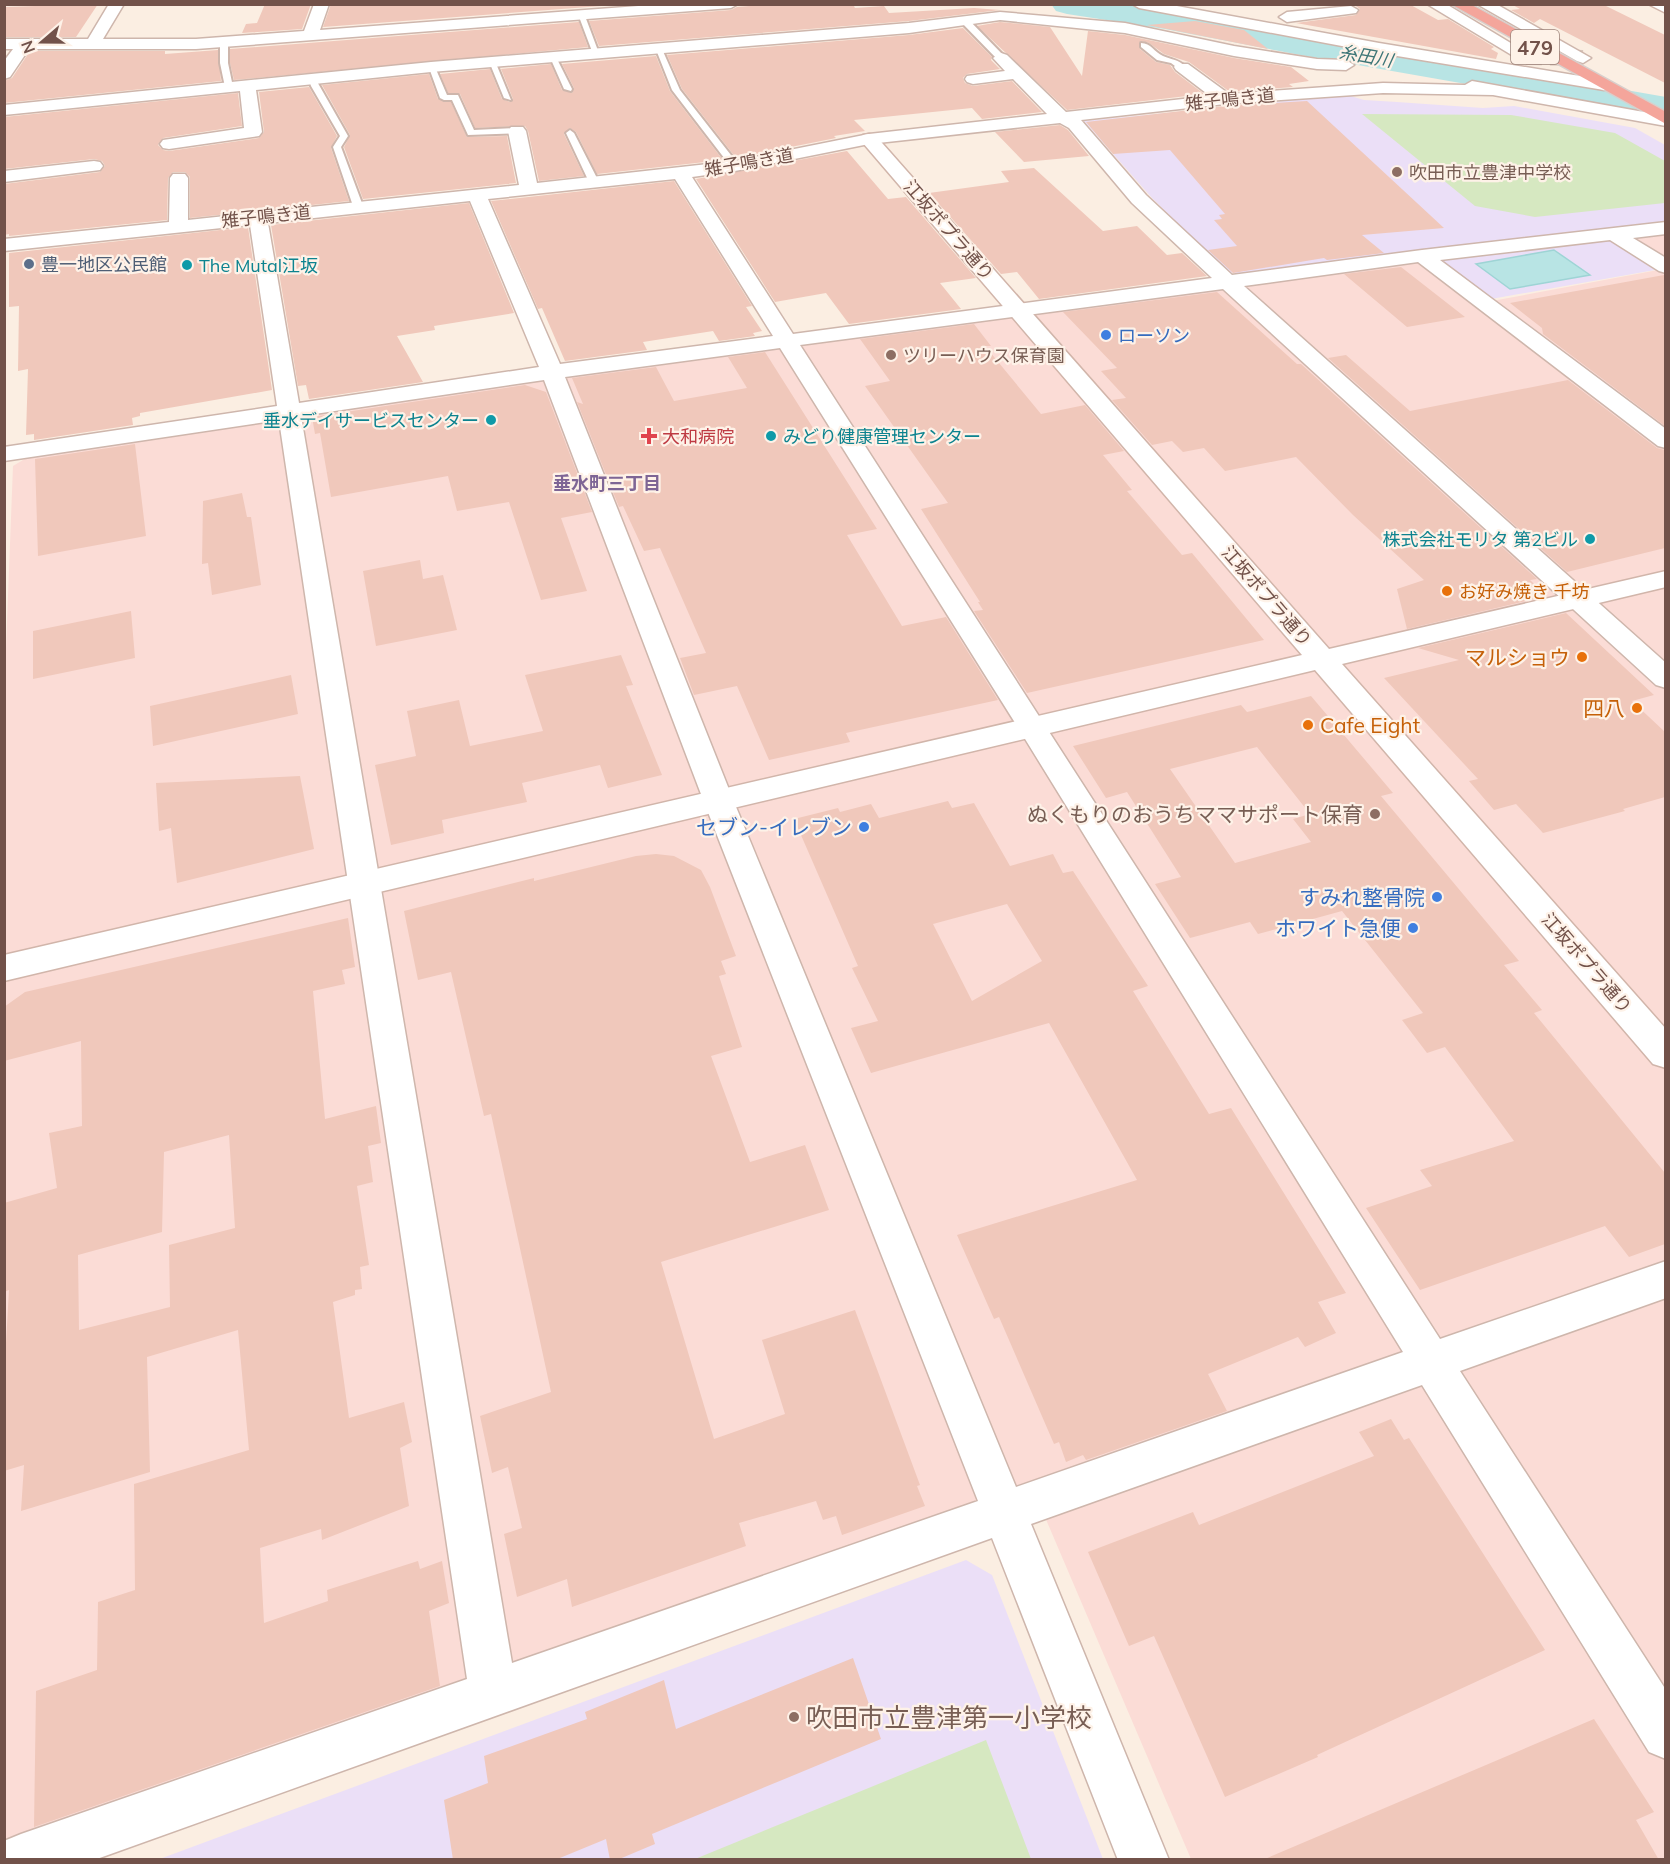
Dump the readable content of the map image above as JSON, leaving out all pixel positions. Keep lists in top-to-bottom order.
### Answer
{
  "streets": {
    "highway": ["479"],
    "street": ["雉子鳴き道", "江坂ポプラ通り"]
  },
  "crossings": [
    ["雉子鳴き道", "江坂ポプラ通り"]
  ],
  "districts": ["垂水町三丁目"],
  "water": ["糸田川"],
  "places": {
    "other": [
      "吹田市立豊津中学校",
      "豊一地区公民館",
      "The Mutal江坂",
      "ローソン",
      "ツリーハウス保育園",
      "垂水デイサービスセンター",
      "みどり健康管理センター",
      "株式会社モリタ 第2ビル",
      "お好み焼き 千坊",
      "マルショウ",
      "四八",
      "Cafe Eight",
      "ぬくもりのおうちママサポート保育",
      "セブン-イレブン",
      "すみれ整骨院",
      "ホワイト急便",
      "吹田市立豊津第一小学校"
    ],
    "health": ["大和病院"]
  },
  "north": "left"
}
